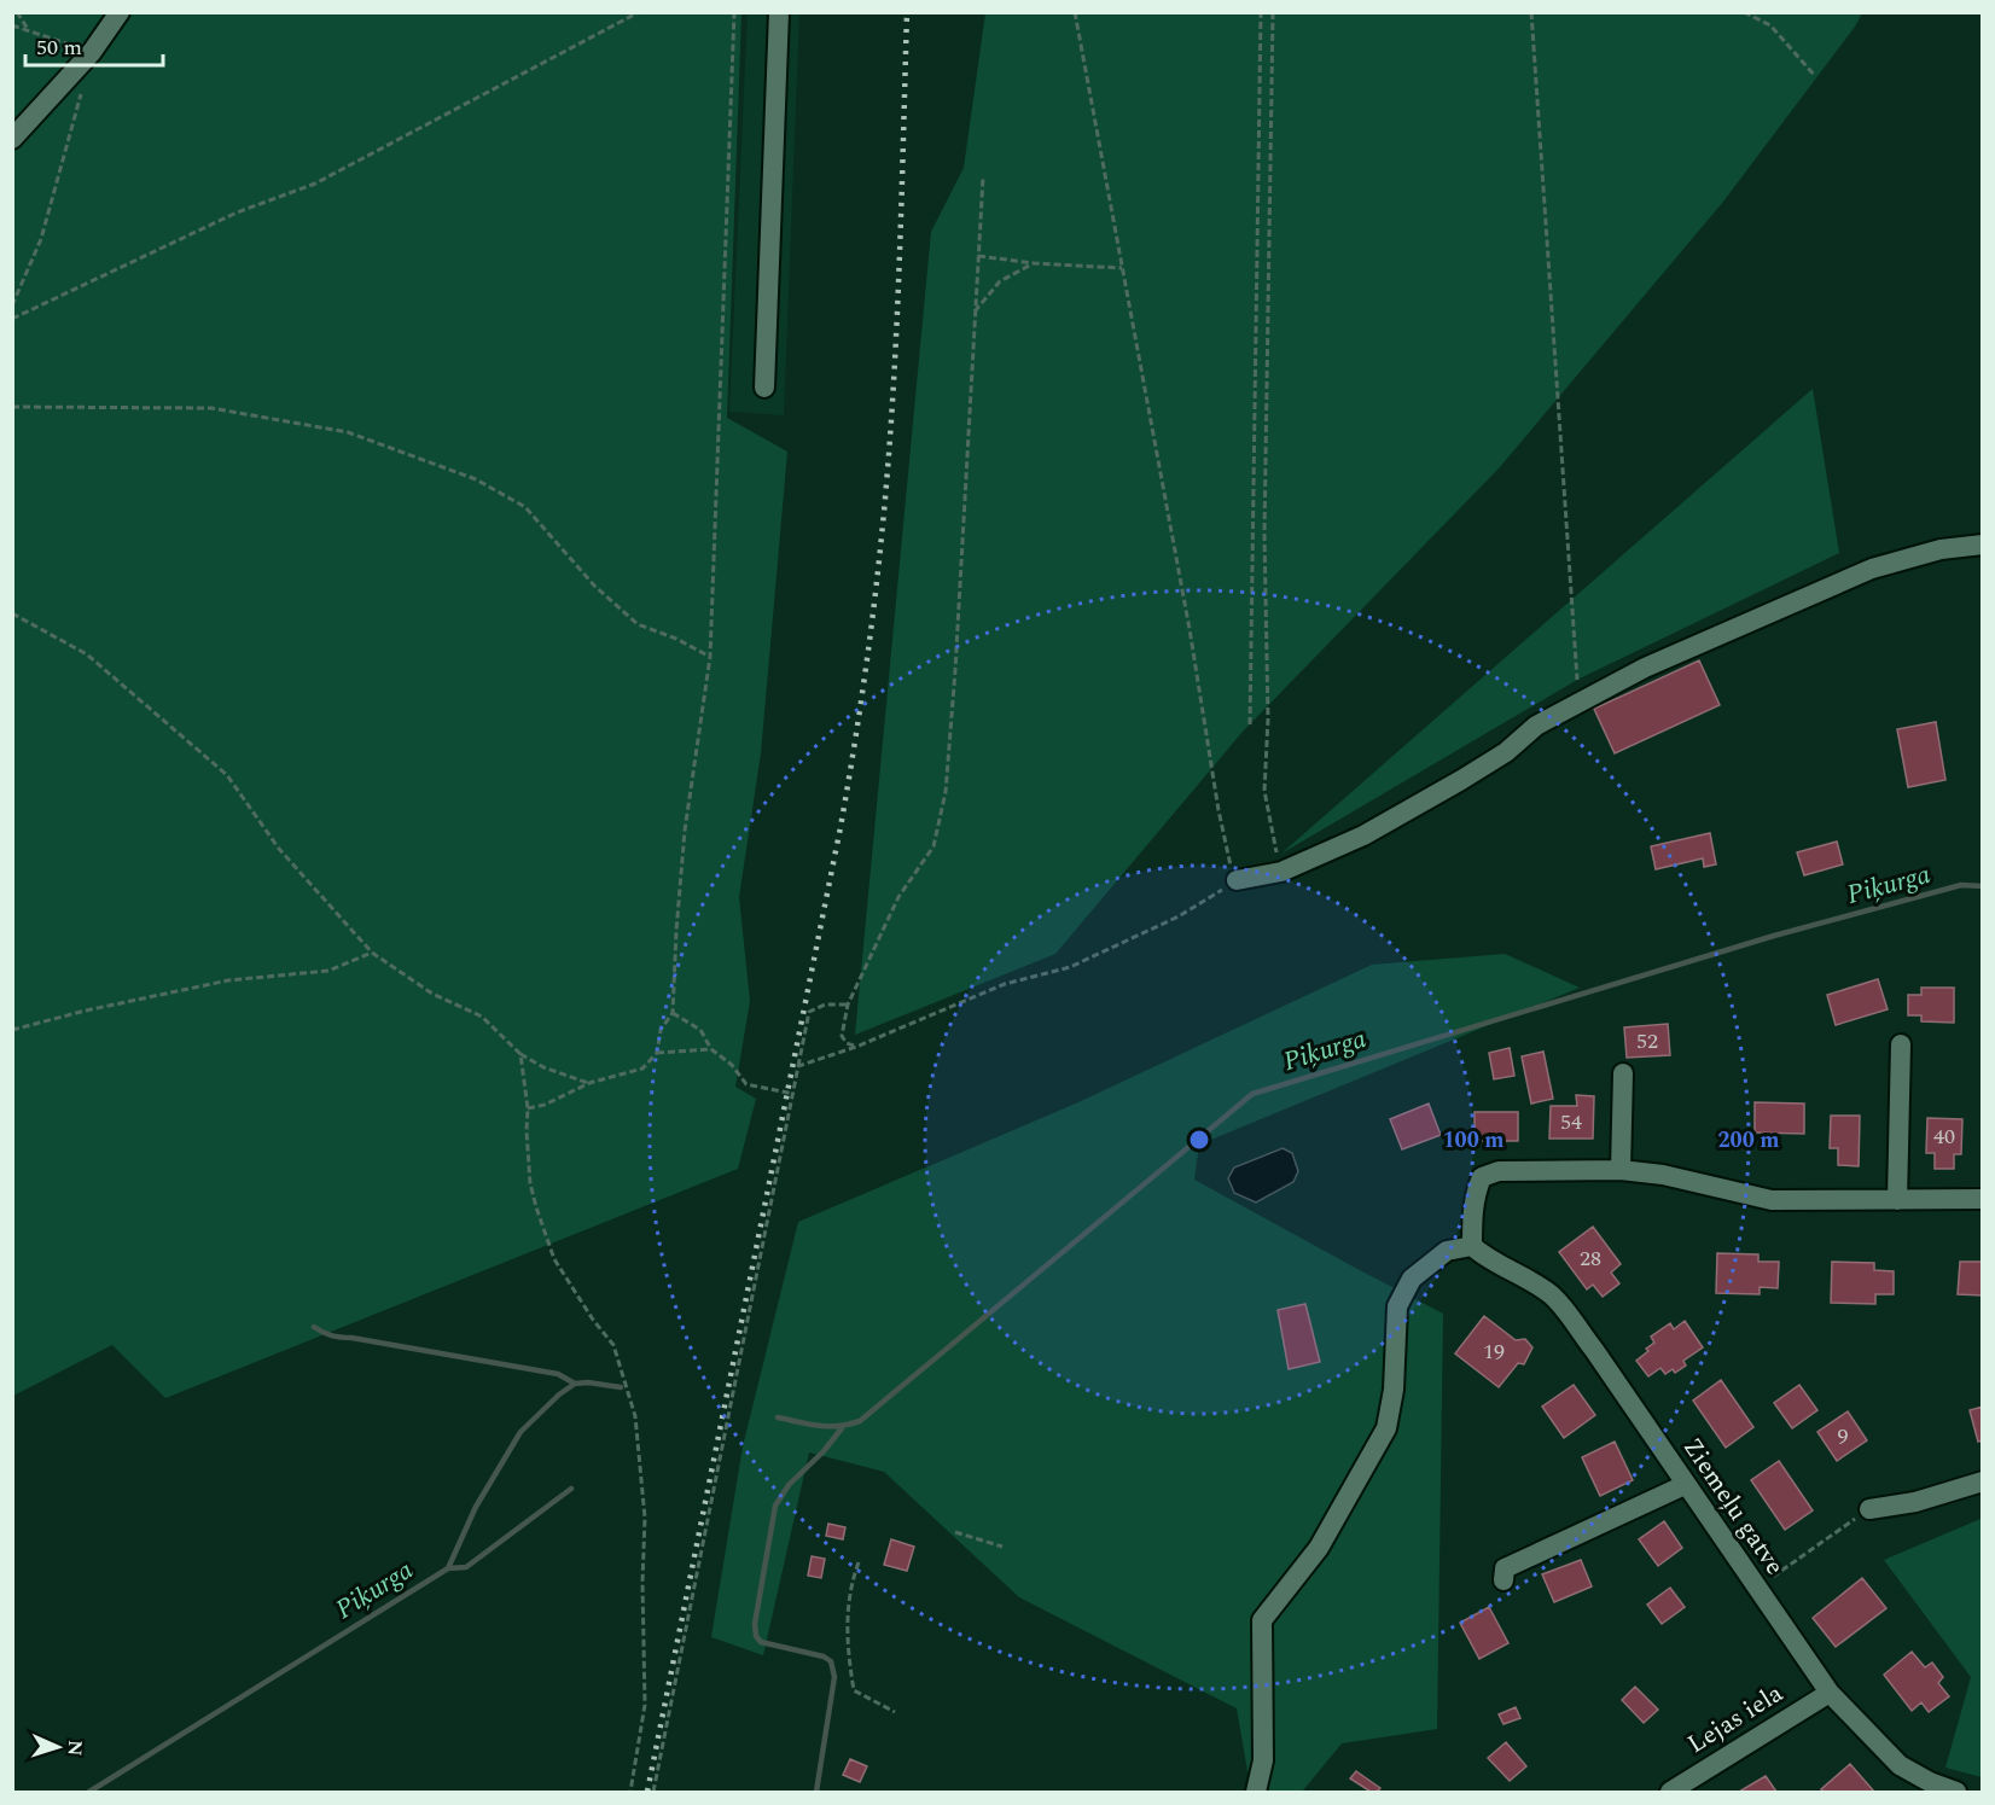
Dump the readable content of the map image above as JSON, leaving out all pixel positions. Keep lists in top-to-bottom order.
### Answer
{
  "streets": {
    "street": ["Ziemeļu gatve", "Lejas iela"]
  },
  "crossings": [
    ["Ziemeļu gatve", "Lejas iela"]
  ],
  "water": ["Piķurga"],
  "house_numbers": [
    "52",
    "54",
    "40",
    "28",
    "19",
    "9"
  ],
  "scale_bar": "50 m",
  "north": "right",
  "rings": ["100 m", "200 m"]
}
